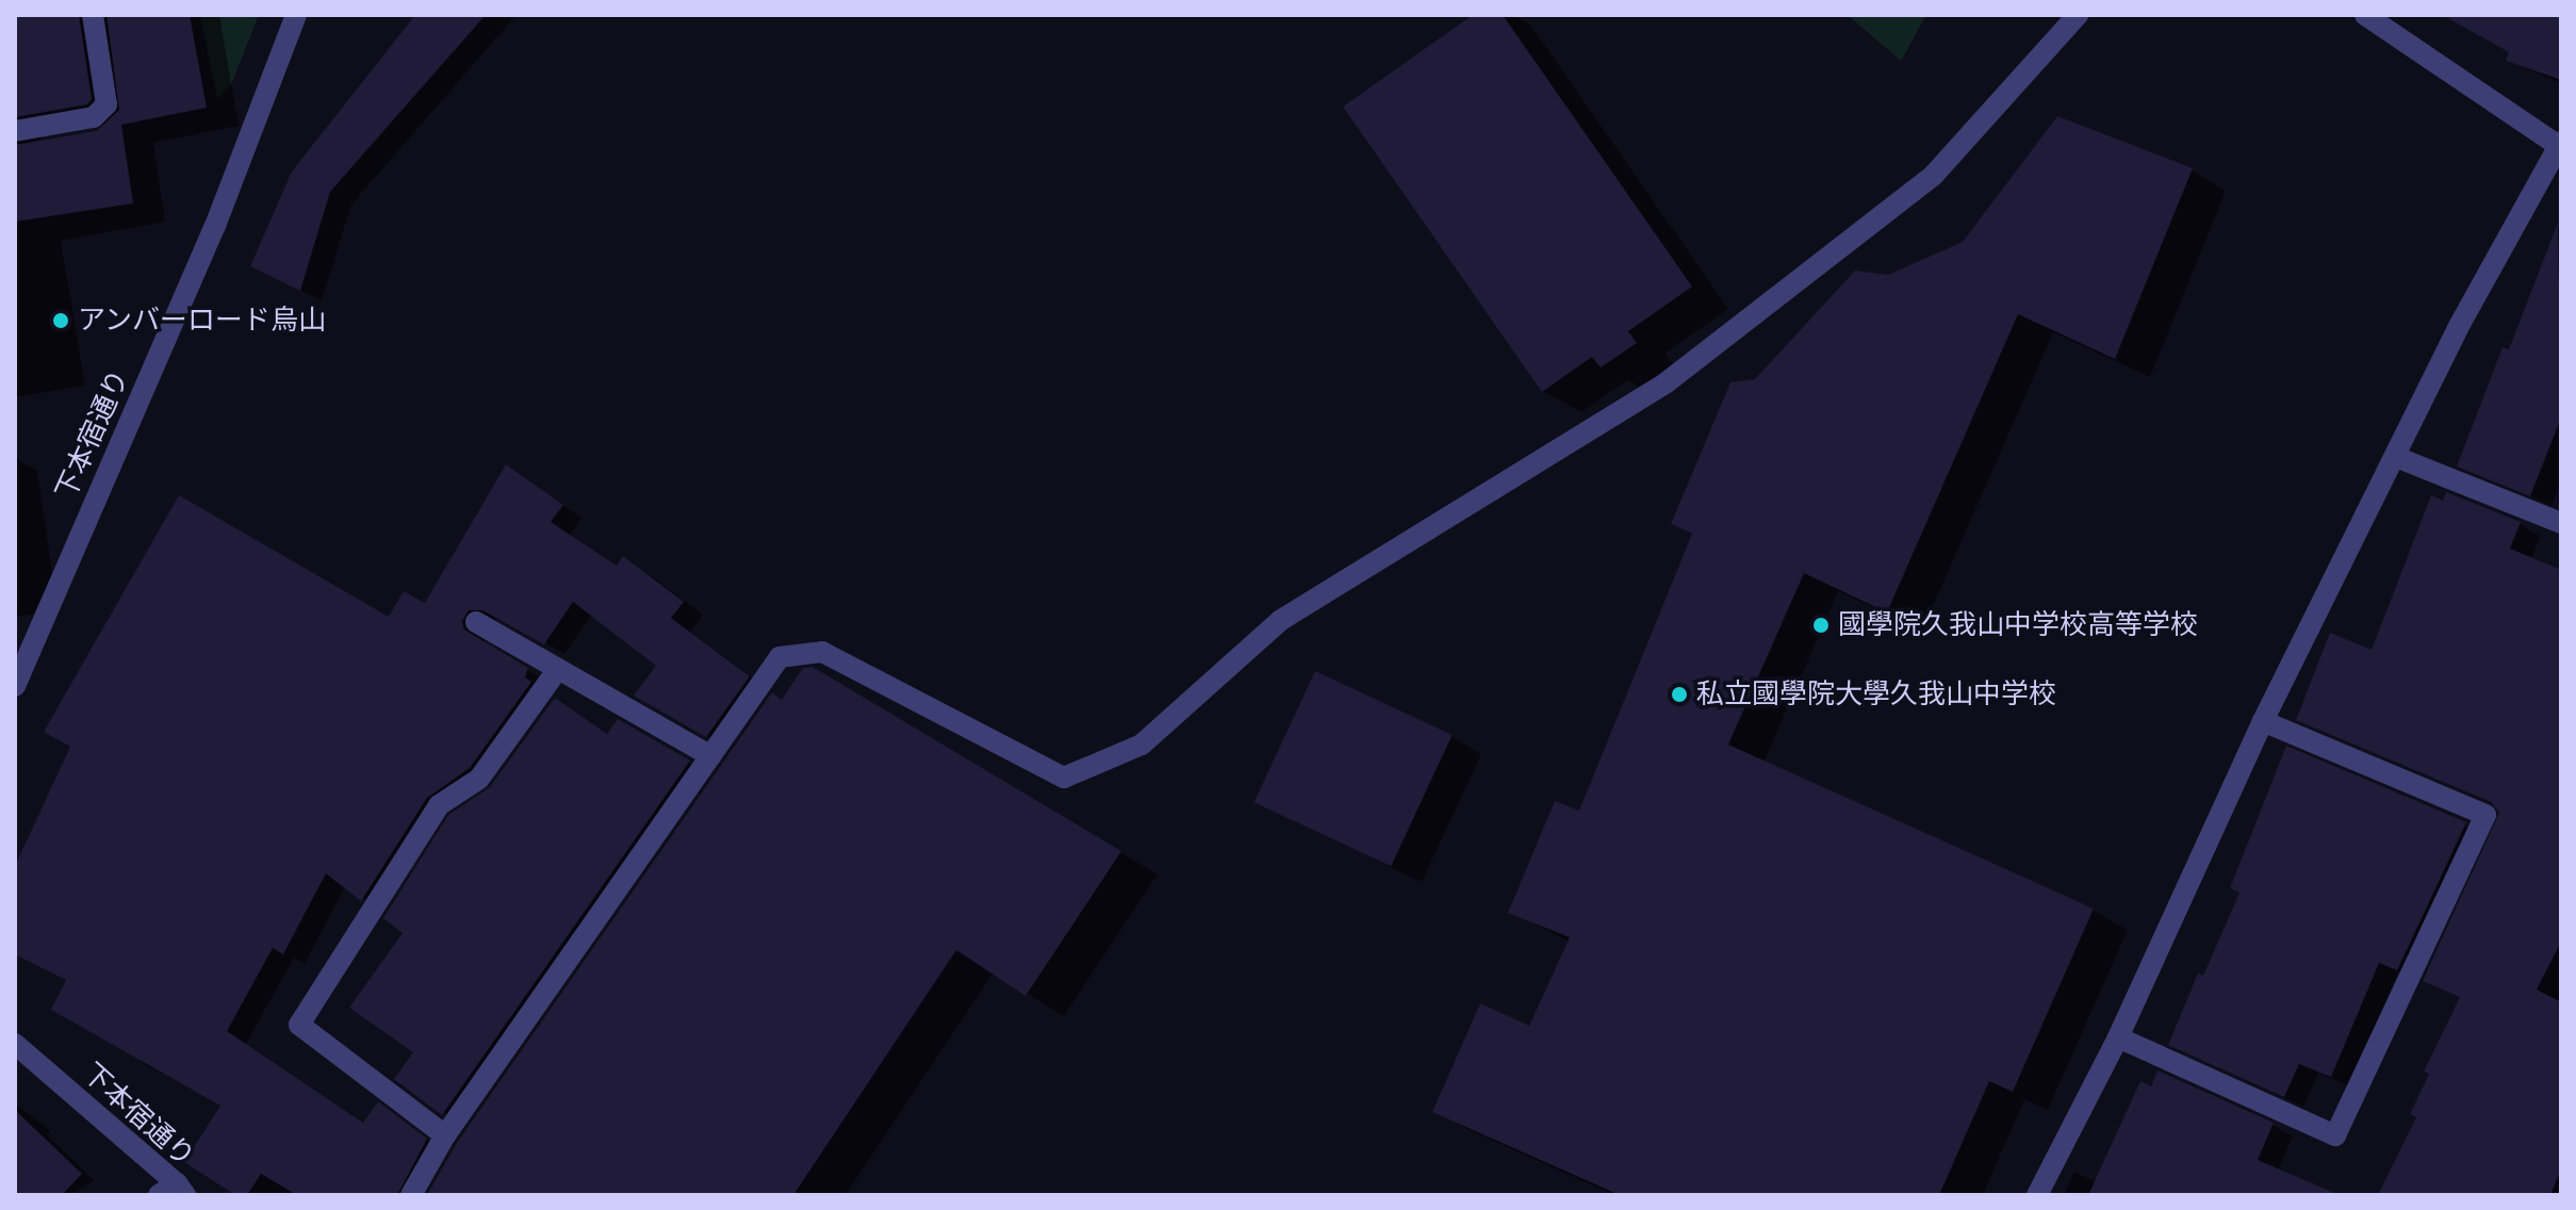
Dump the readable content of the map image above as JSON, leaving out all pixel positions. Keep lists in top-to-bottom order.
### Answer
{
  "streets": {
    "street": ["下本宿通り"]
  },
  "places": ["アンバーロード烏山", "國學院久我山中学校高等学校", "私立國學院大學久我山中学校"]
}
